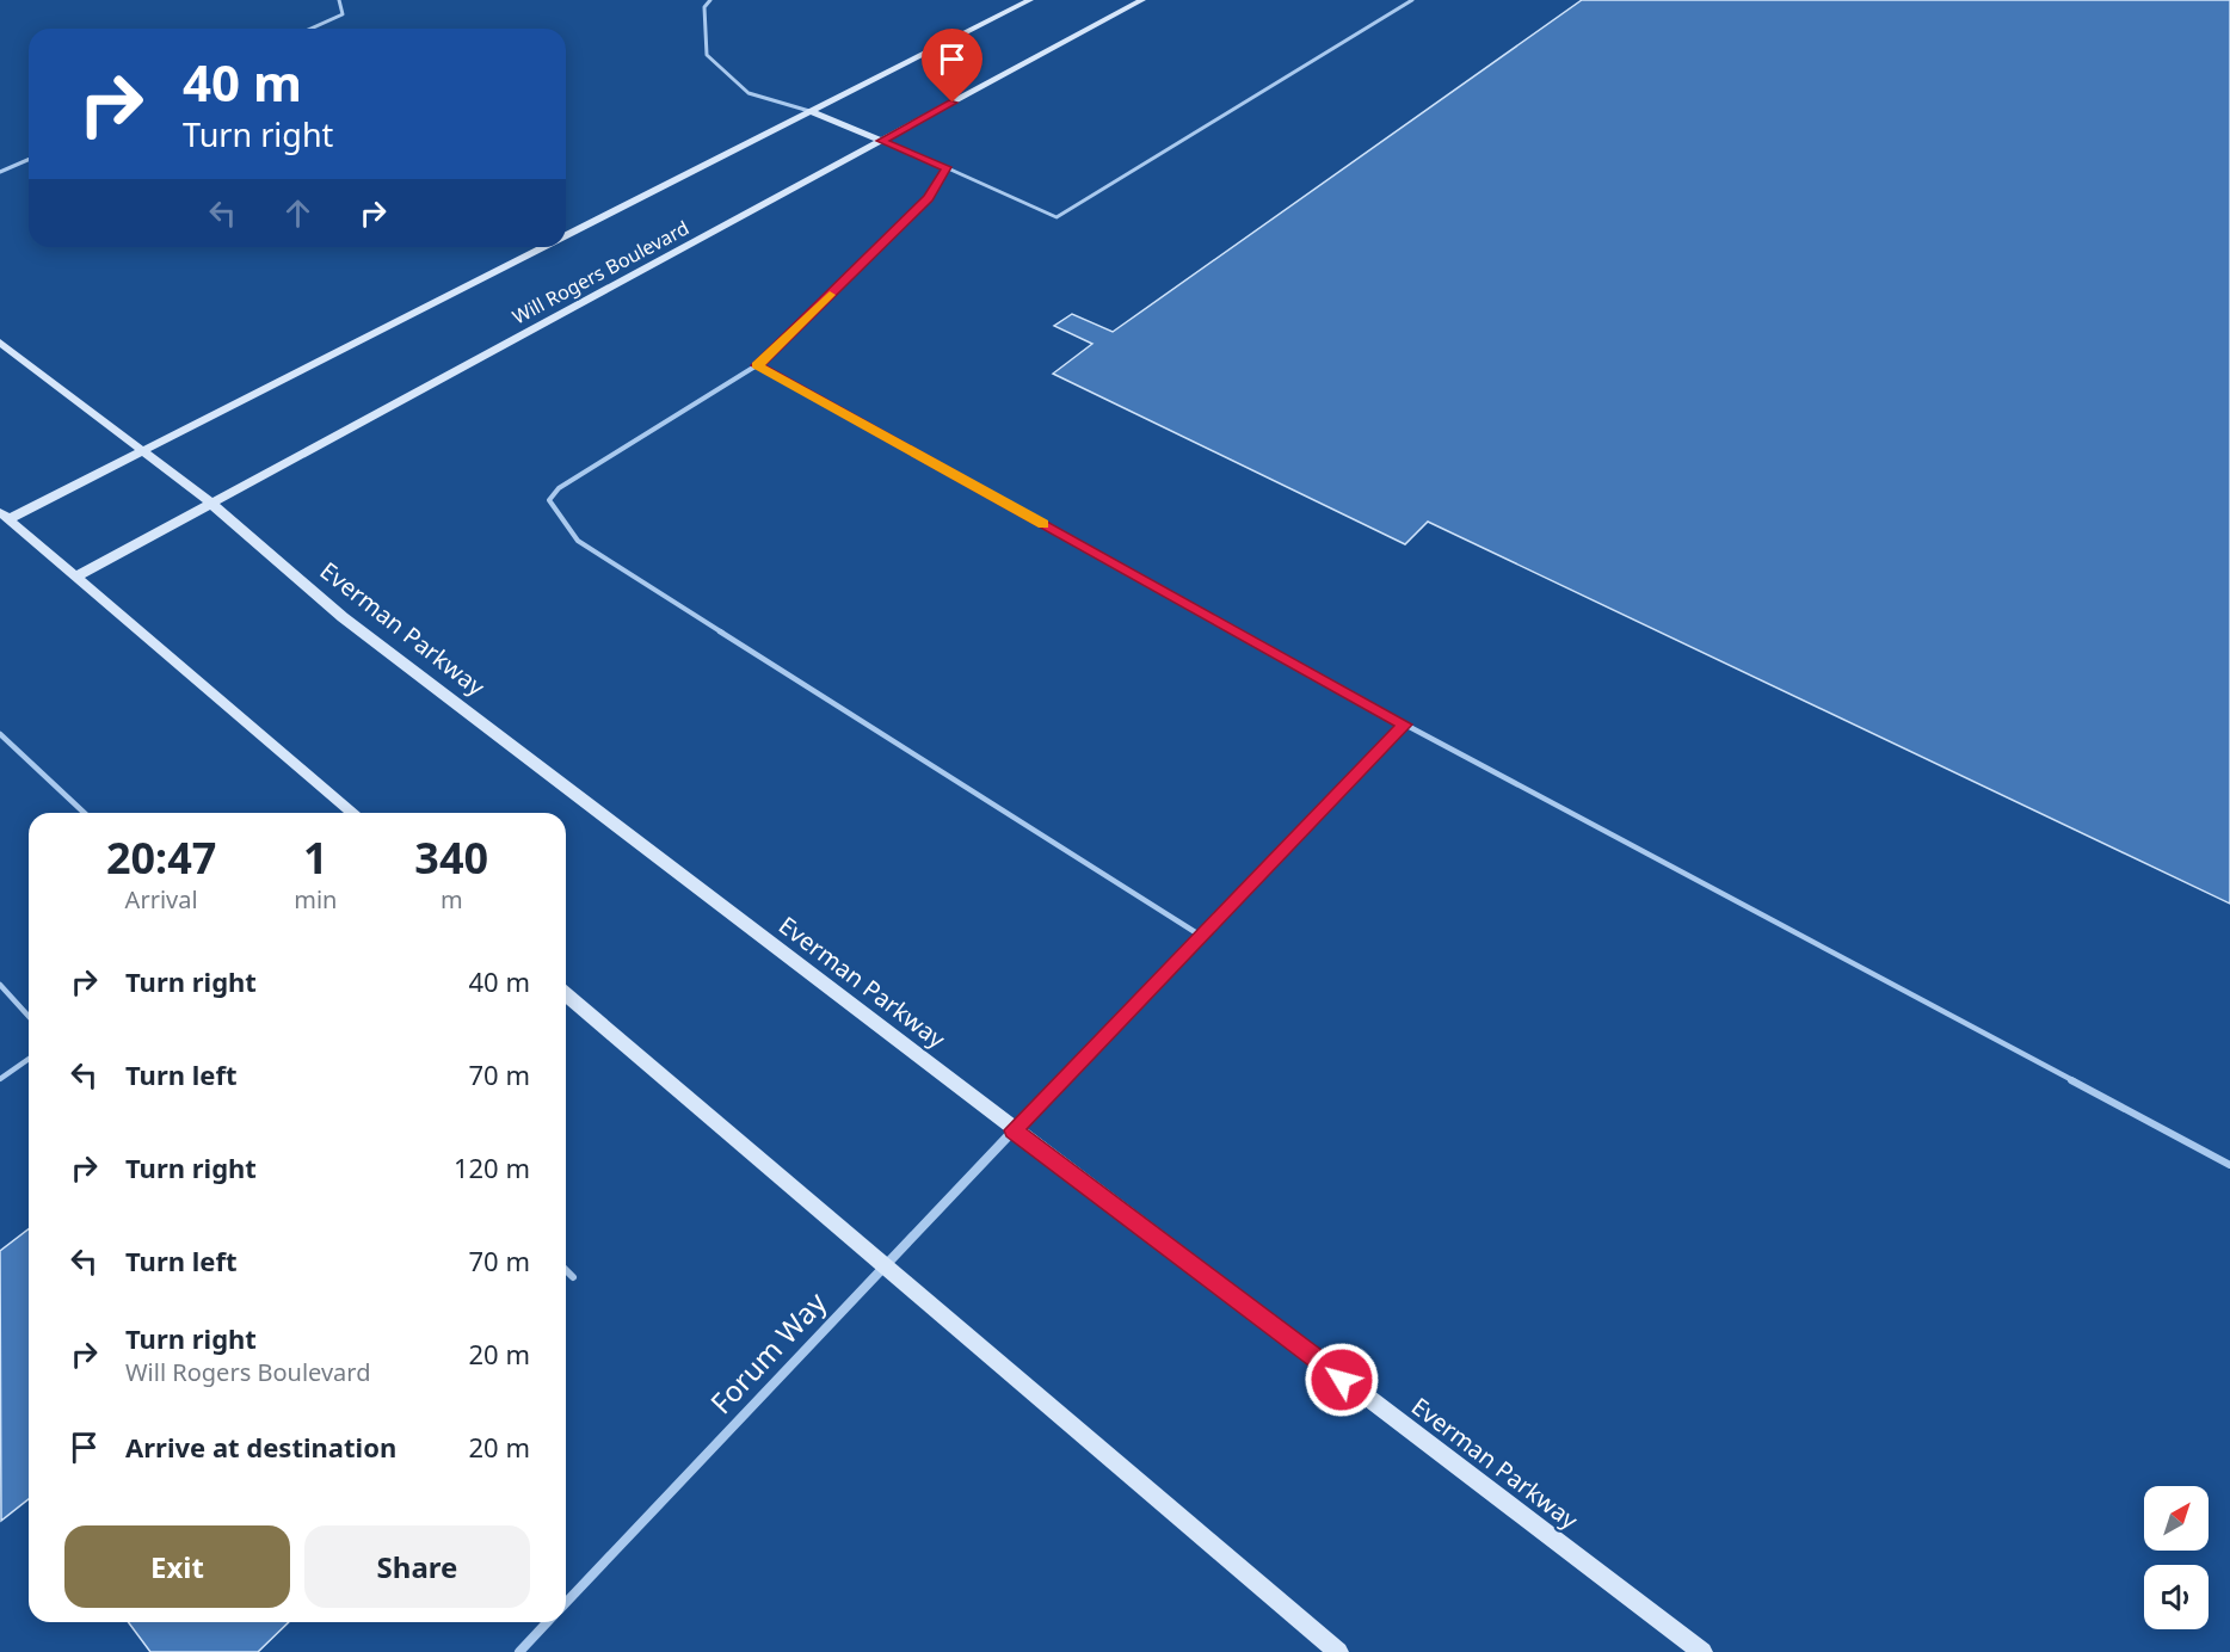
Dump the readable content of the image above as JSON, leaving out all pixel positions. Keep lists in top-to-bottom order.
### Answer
{
  "streets": {
    "main road": ["Will Rogers Boulevard", "Everman Parkway"],
    "street": ["Forum Way"]
  },
  "crossings": [
    ["Will Rogers Boulevard", "Everman Parkway"],
    ["Everman Parkway", "Forum Way"]
  ],
  "north": "top right",
  "page": {
    "turn": ["40 m", "Turn right"],
    "eta": [
      "20:47",
      "Arrival",
      "1",
      "min",
      "340",
      "m"
    ],
    "list": [
      {
        "name": "Turn right",
        "value": "40 m"
      },
      {
        "name": "Turn left",
        "value": "70 m"
      },
      {
        "name": "Turn right",
        "value": "120 m"
      },
      {
        "name": "Turn left",
        "value": "70 m"
      },
      {
        "name": "Turn right",
        "note": "Will Rogers Boulevard",
        "value": "20 m"
      },
      {
        "name": "Arrive at destination",
        "value": "20 m"
      }
    ],
    "buttons": ["Exit", "Share"]
  }
}
